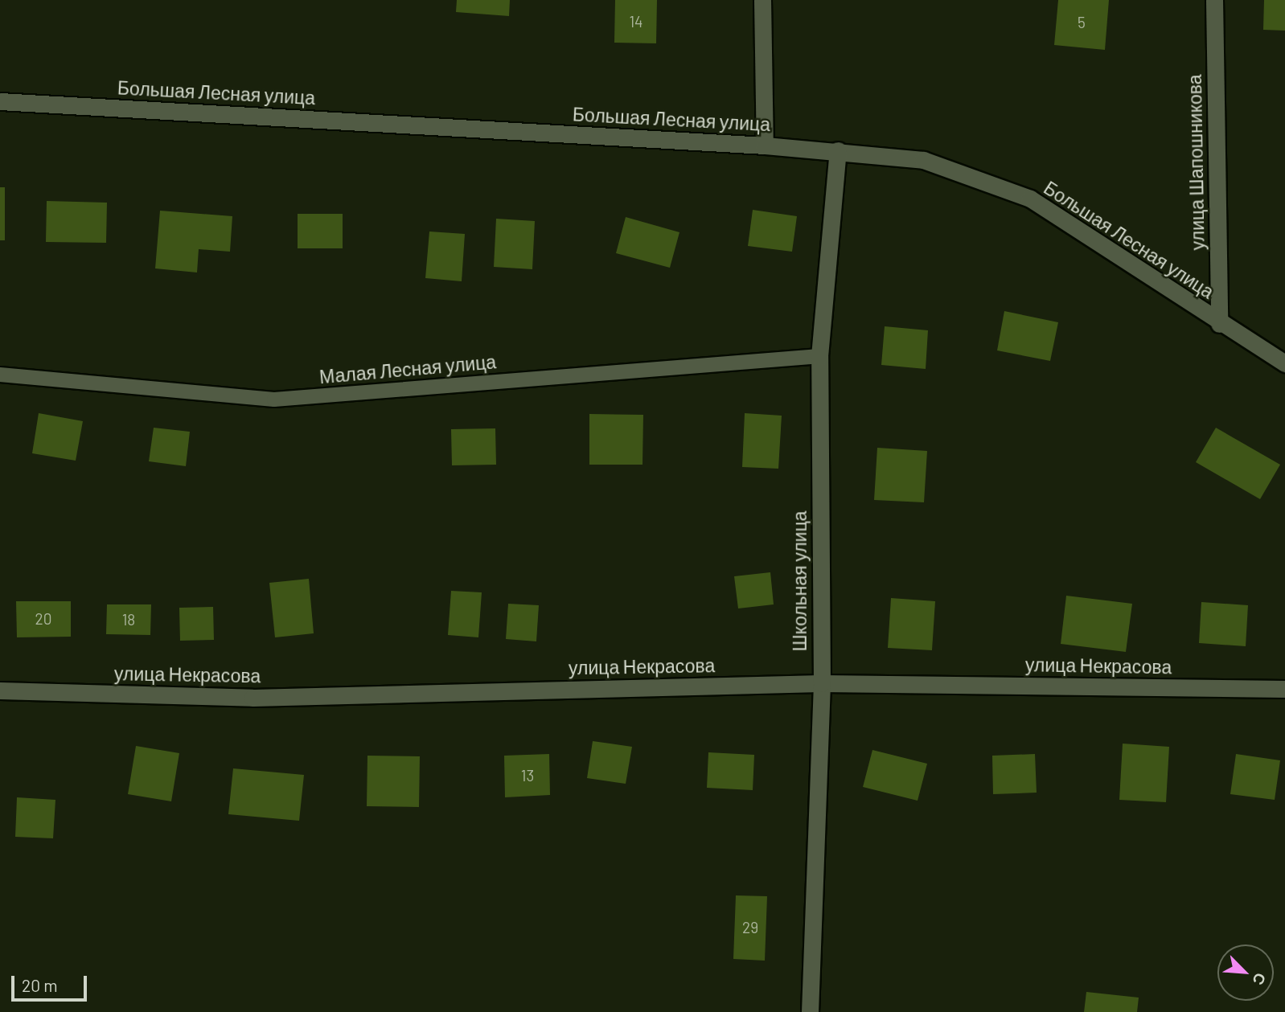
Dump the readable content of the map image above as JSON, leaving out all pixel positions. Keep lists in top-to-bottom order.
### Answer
{
  "streets": {
    "street": [
      "Большая Лесная улица",
      "улица Шапошникова",
      "Школьная улица",
      "улица Некрасова"
    ],
    "lane": ["Малая Лесная улица"]
  },
  "crossings": [
    ["Большая Лесная улица", "улица Шапошникова"],
    ["Большая Лесная улица", "Школьная улица"],
    ["Малая Лесная улица", "Школьная улица"],
    ["Школьная улица", "улица Некрасова"]
  ],
  "house_numbers": [
    "14",
    "5",
    "20",
    "18",
    "13",
    "29"
  ],
  "scale_bar": "20 m",
  "north": "bottom right"
}
